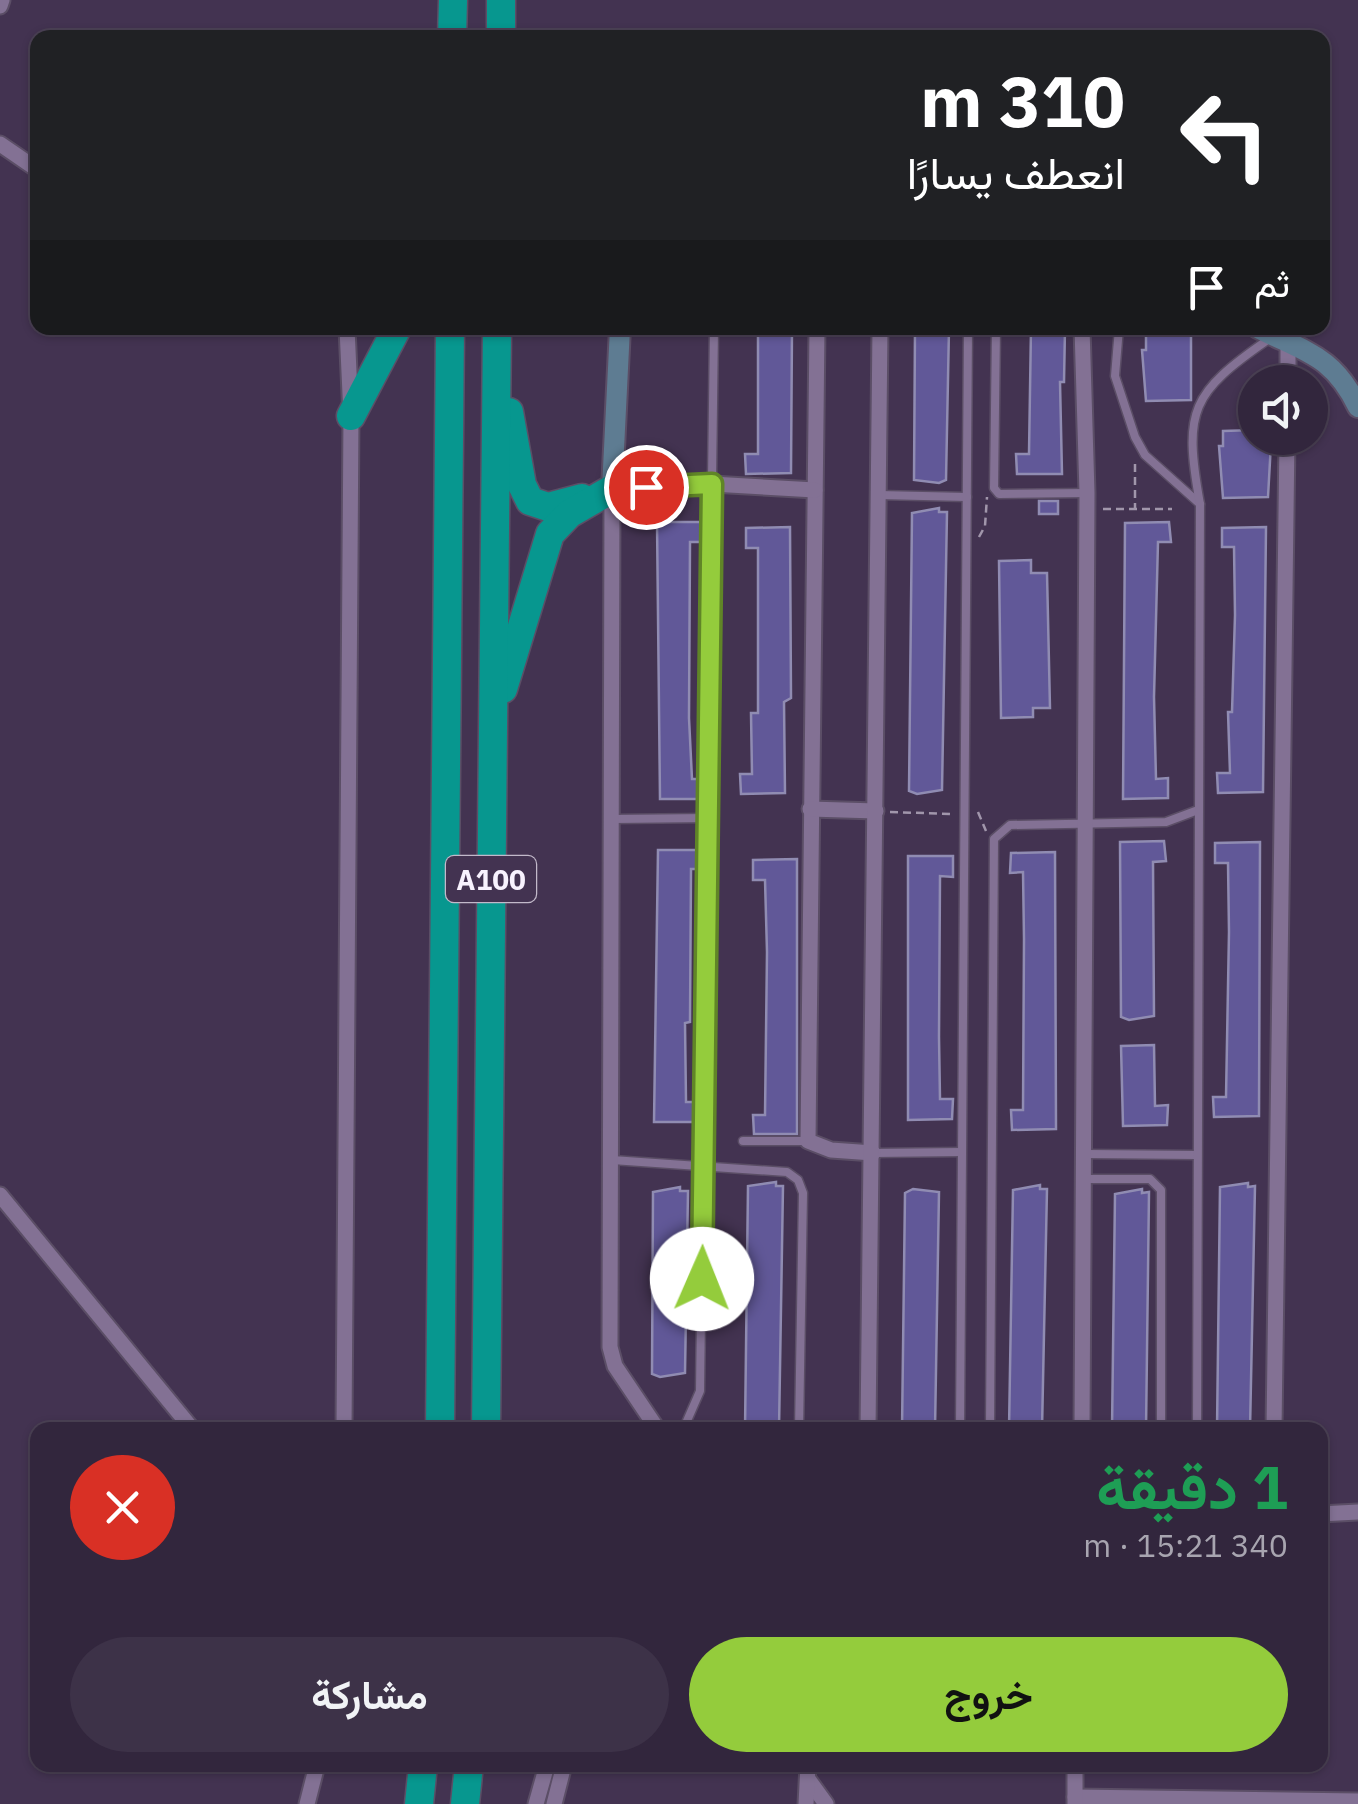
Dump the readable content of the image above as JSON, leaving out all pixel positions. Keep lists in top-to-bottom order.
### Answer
{
  "streets": {
    "highway": ["A100"]
  },
  "page": {
    "turn": ["310 m", "انعطف يسارًا"],
    "then": "ثم",
    "heading": ["1 دقيقة", "340 m · 15:21"],
    "buttons": ["خروج", "مشاركة"]
  }
}
